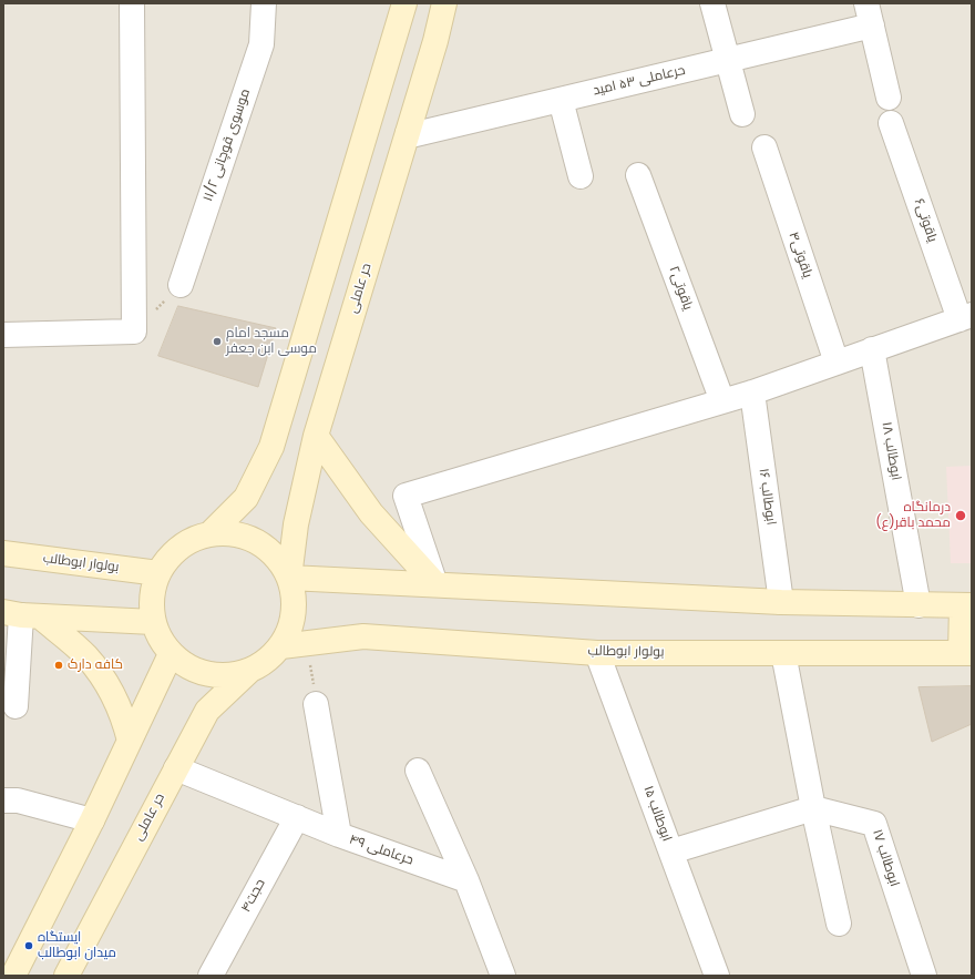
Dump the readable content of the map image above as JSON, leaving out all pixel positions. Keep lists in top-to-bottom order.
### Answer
{
  "streets": {
    "main road": ["حر عاملی", "بولوار ابوطالب"],
    "street": [
      "حرعاملی ۵۳ امید",
      "موسوی قوچانی ۱۱/۲",
      "یاقوتی۶",
      "یاقوتی۴",
      "یاقوتی۲",
      "ابوطالب ۱۸",
      "ابوطالب ۱۶",
      "ابوطالب ۱۵",
      "حرعاملی ۴۹",
      "ابوطالب ۱۷",
      "حجت۴"
    ]
  },
  "crossings": [
    ["حرعاملی ۵۳ امید", "حر عاملی"],
    ["حر عاملی", "بولوار ابوطالب"],
    ["حر عاملی", "حرعاملی ۴۹"],
    ["بولوار ابوطالب", "ابوطالب ۱۵"],
    ["حرعاملی ۴۹", "حجت۴"]
  ],
  "places": [
    "مسجد امام موسی ابن جعفر",
    "درمانگاه محمد باقر(ع)",
    "کافه دارک",
    "ایستگاه میدان ابوطالب"
  ]
}
